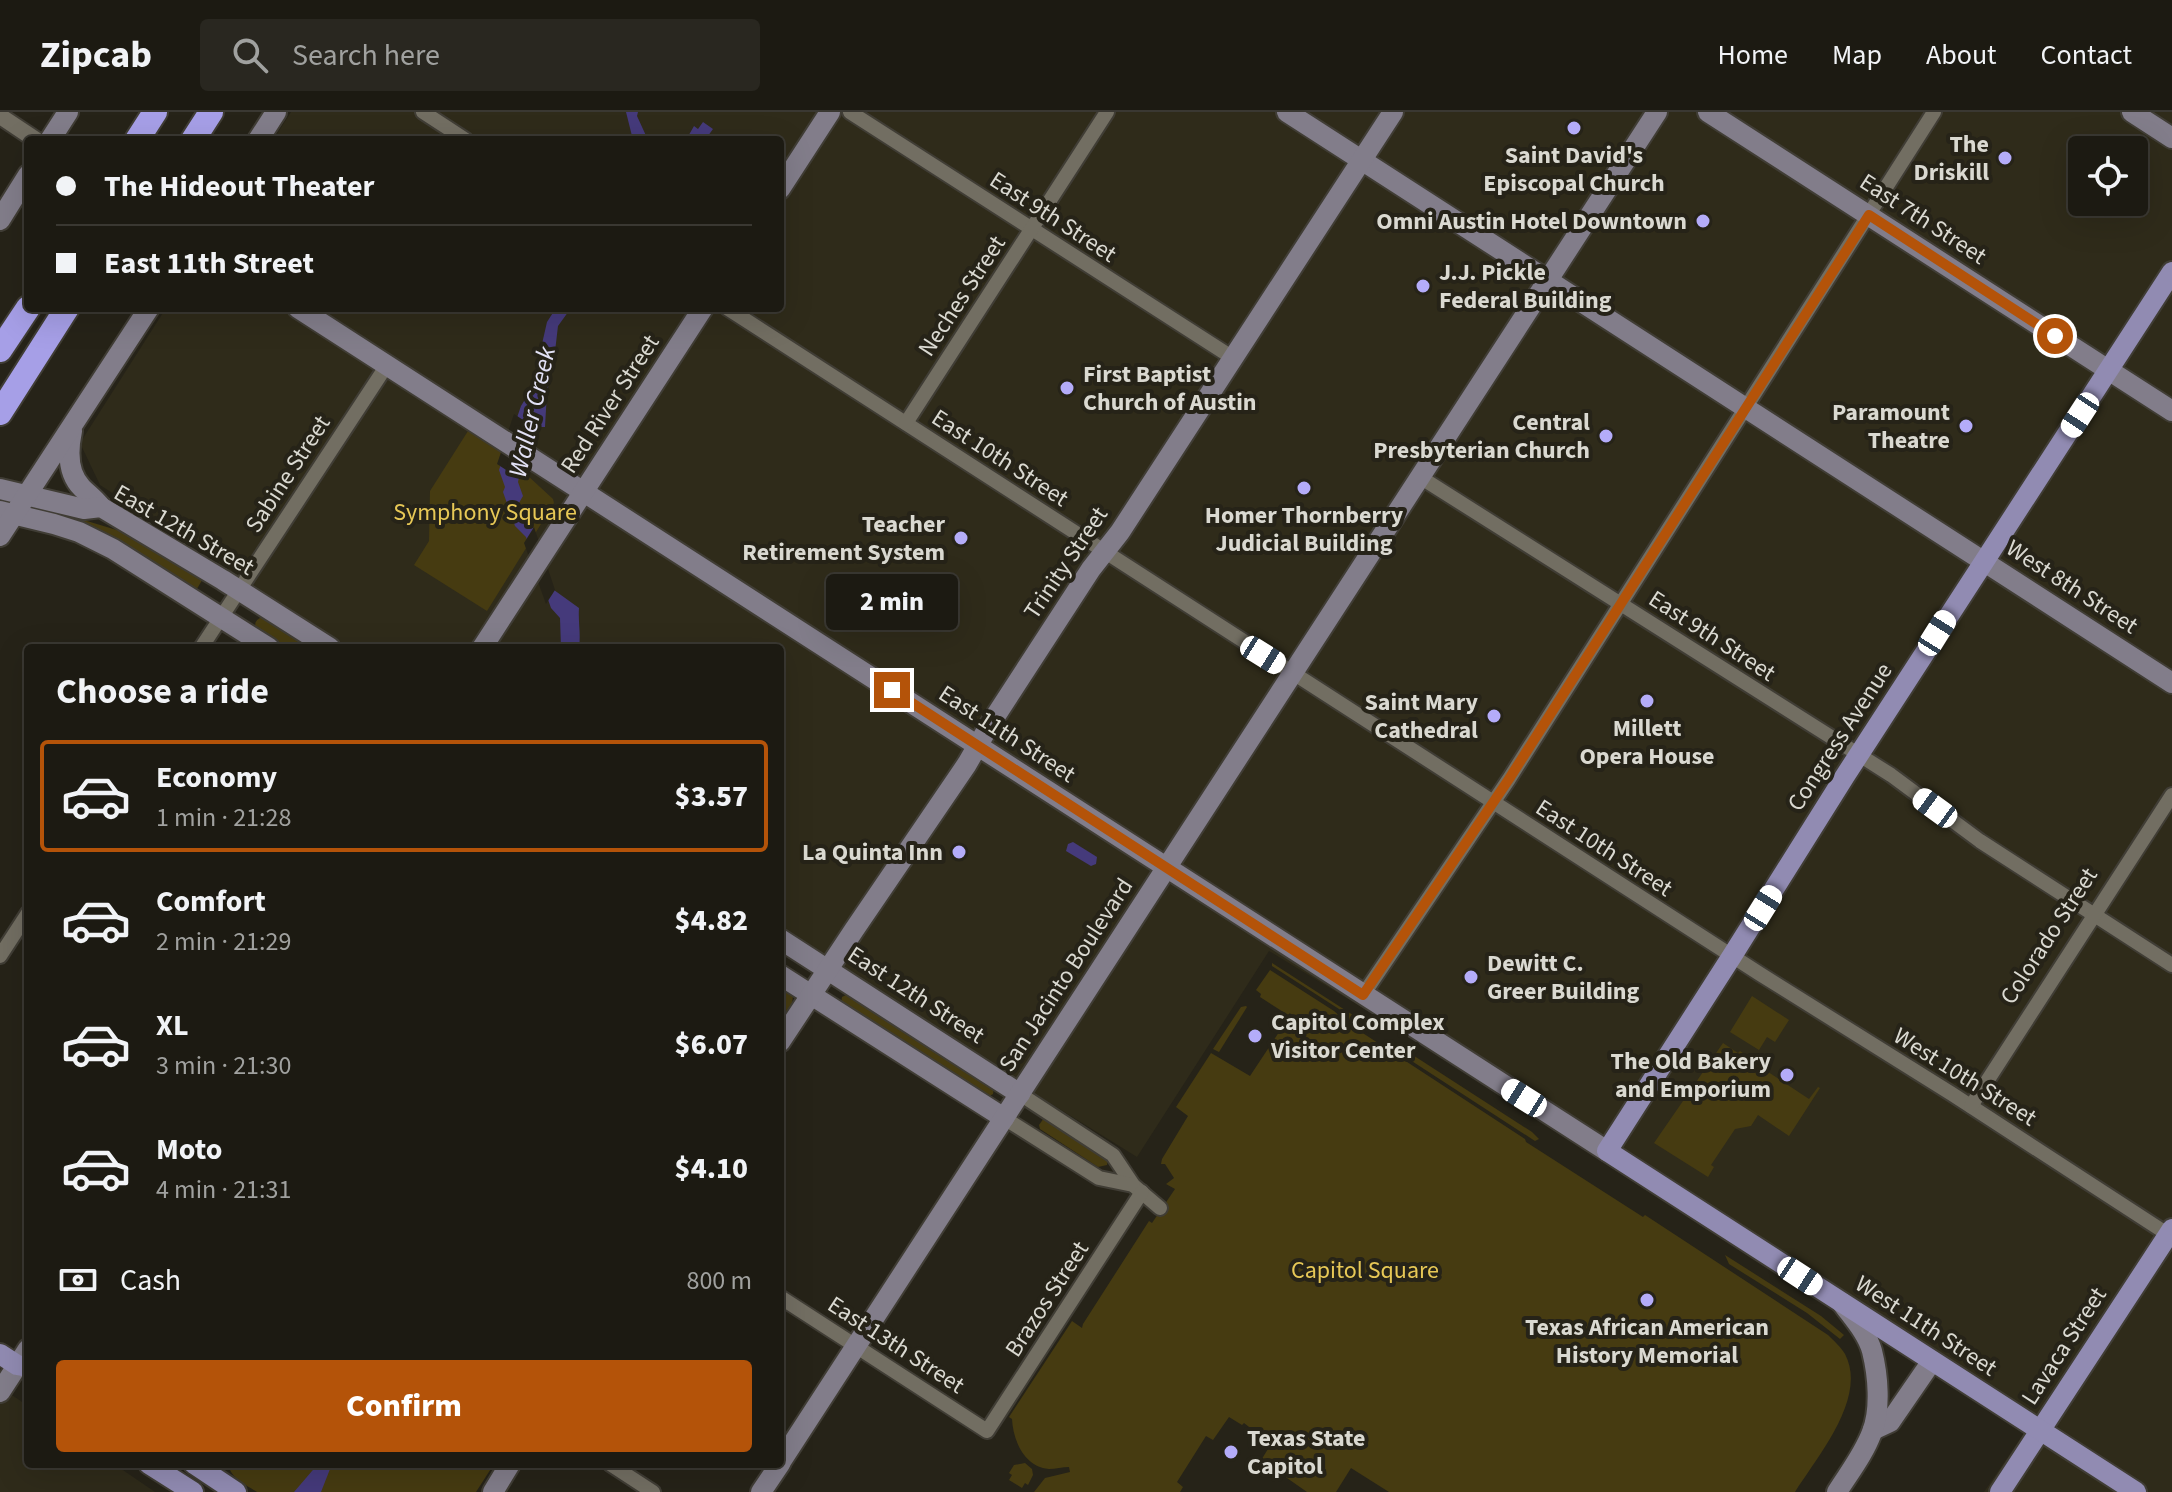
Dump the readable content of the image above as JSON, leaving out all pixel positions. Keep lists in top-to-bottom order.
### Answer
{
  "streets": {
    "main road": [
      "East 7th Street",
      "Red River Street",
      "East 12th Street",
      "Trinity Street",
      "West 8th Street",
      "East 11th Street",
      "Congress Avenue",
      "San Jacinto Boulevard",
      "West 11th Street",
      "Lavaca Street"
    ],
    "street": [
      "East 9th Street",
      "Neches Street",
      "East 10th Street",
      "Sabine Street",
      "Colorado Street",
      "West 10th Street",
      "Brazos Street",
      "East 13th Street"
    ]
  },
  "crossings": [
    ["East 9th Street", "Neches Street"],
    ["East 9th Street", "Trinity Street"],
    ["East 9th Street", "Congress Avenue"],
    ["East 9th Street", "Colorado Street"],
    ["East 9th Street", "San Jacinto Boulevard"],
    ["East 7th Street", "Congress Avenue"],
    ["Neches Street", "East 10th Street"],
    ["Red River Street", "East 11th Street"],
    ["East 10th Street", "Trinity Street"],
    ["East 10th Street", "Congress Avenue"],
    ["East 10th Street", "San Jacinto Boulevard"],
    ["East 10th Street", "West 10th Street"],
    ["Sabine Street", "East 12th Street"],
    ["Sabine Street", "East 11th Street"],
    ["East 12th Street", "Trinity Street"],
    ["East 12th Street", "San Jacinto Boulevard"],
    ["East 12th Street", "Brazos Street"],
    ["Trinity Street", "West 8th Street"],
    ["Trinity Street", "East 11th Street"],
    ["West 8th Street", "Congress Avenue"],
    ["West 8th Street", "San Jacinto Boulevard"],
    ["East 11th Street", "Congress Avenue"],
    ["East 11th Street", "San Jacinto Boulevard"],
    ["East 11th Street", "West 11th Street"],
    ["Congress Avenue", "West 10th Street"],
    ["Congress Avenue", "West 11th Street"],
    ["Colorado Street", "West 10th Street"],
    ["San Jacinto Boulevard", "East 13th Street"],
    ["West 10th Street", "Lavaca Street"],
    ["Brazos Street", "East 13th Street"],
    ["West 11th Street", "Lavaca Street"]
  ],
  "water": ["Waller Creek"],
  "parks": ["Symphony Square", "Capitol Square"],
  "places": [
    "Saint David's Episcopal Church",
    "The Driskill",
    "Omni Austin Hotel Downtown",
    "J.J. Pickle Federal Building",
    "First Baptist Church of Austin",
    "Paramount Theatre",
    "Central Presbyterian Church",
    "Homer Thornberry Judicial Building",
    "Teacher Retirement System",
    "Millett Opera House",
    "Saint Mary Cathedral",
    "La Quinta Inn",
    "Dewitt C. Greer Building",
    "Capitol Complex Visitor Center",
    "The Old Bakery and Emporium",
    "Texas African American History Memorial",
    "Texas State Capitol"
  ],
  "page": {
    "header": "Zipcab",
    "search": "Search here",
    "nav": [
      "Home",
      "Map",
      "About",
      "Contact"
    ],
    "banner": ["The Hideout Theater", "East 11th Street"],
    "bubble": "2 min",
    "heading": "Choose a ride",
    "list": [
      {
        "name": "Economy",
        "note": "1 min · 21:28",
        "value": "$3.57"
      },
      {
        "name": "Comfort",
        "note": "2 min · 21:29",
        "value": "$4.82"
      },
      {
        "name": "XL",
        "note": "3 min · 21:30",
        "value": "$6.07"
      },
      {
        "name": "Moto",
        "note": "4 min · 21:31",
        "value": "$4.10"
      }
    ],
    "pay": ["Cash", "800 m"],
    "buttons": "Confirm"
  }
}
